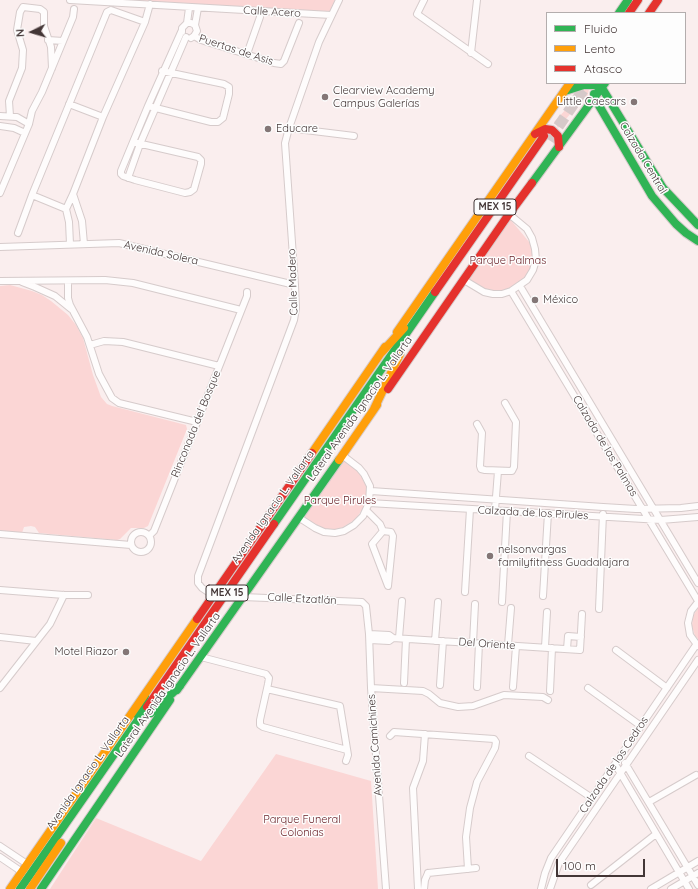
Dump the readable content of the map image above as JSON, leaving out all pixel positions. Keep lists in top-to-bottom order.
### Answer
{
  "streets": {
    "main road": [
      "Calzada Central",
      "MEX 15",
      "Lateral Avenida Ignacio L. Vallarta",
      "Avenida Ignacio L. Vallarta"
    ],
    "street": [
      "Calle Acero",
      "Puertas de Asis",
      "Avenida Solera",
      "Calle Madero",
      "Rinconada del Bosque",
      "Calzada de las Palmas",
      "Calzada de los Pirules",
      "Calle Etzatlán",
      "Del Oriente",
      "Avenida Camichines",
      "Calzada de los Cedros"
    ]
  },
  "crossings": [
    ["Calle Acero", "Puertas de Asis"],
    ["Calle Acero", "Calle Madero"],
    ["Calzada Central", "Lateral Avenida Ignacio L. Vallarta"],
    ["Avenida Solera", "Calle Madero"],
    ["Calle Madero", "Lateral Avenida Ignacio L. Vallarta"],
    ["Lateral Avenida Ignacio L. Vallarta", "Calle Etzatlán"],
    ["Calzada de las Palmas", "Calzada de los Pirules"],
    ["Calle Etzatlán", "Avenida Camichines"],
    ["Del Oriente", "Avenida Camichines"]
  ],
  "parks": ["Parque Palmas", "Parque Pirules", "Parque Funeral Colonias"],
  "places": [
    "Clearview Academy Campus Galerías",
    "Little Caesars",
    "Educare",
    "México",
    "nelsonvargas familyfitness Guadalajara",
    "Motel Riazor"
  ],
  "legend": ["Fluido", "Lento", "Atasco"],
  "scale_bar": "100 m",
  "north": "left"
}
